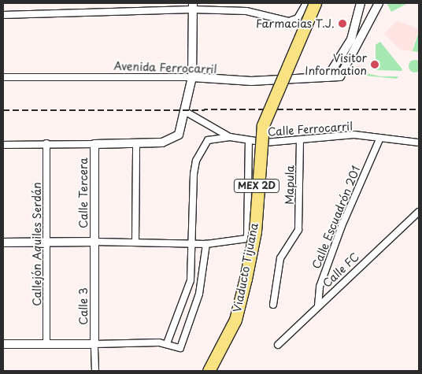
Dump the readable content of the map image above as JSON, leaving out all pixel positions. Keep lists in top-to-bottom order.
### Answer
{
  "streets": {
    "highway": ["MEX 2D", "Viaducto Tijuana"],
    "street": [
      "Avenida Ferrocarril",
      "Calle Ferrocarril",
      "Mapula",
      "Calle Tercera",
      "Calle Escuadrón 201",
      "Callejón Aquiles Serdán",
      "Calle FC",
      "Calle 3"
    ]
  },
  "crossings": [
    ["Calle Ferrocarril", "Mapula"],
    ["Calle Ferrocarril", "Calle Escuadrón 201"],
    ["Calle Tercera", "Calle 3"],
    ["Calle Escuadrón 201", "Calle FC"]
  ],
  "places": ["Farmacias T.J.", "Visitor Information"]
}
